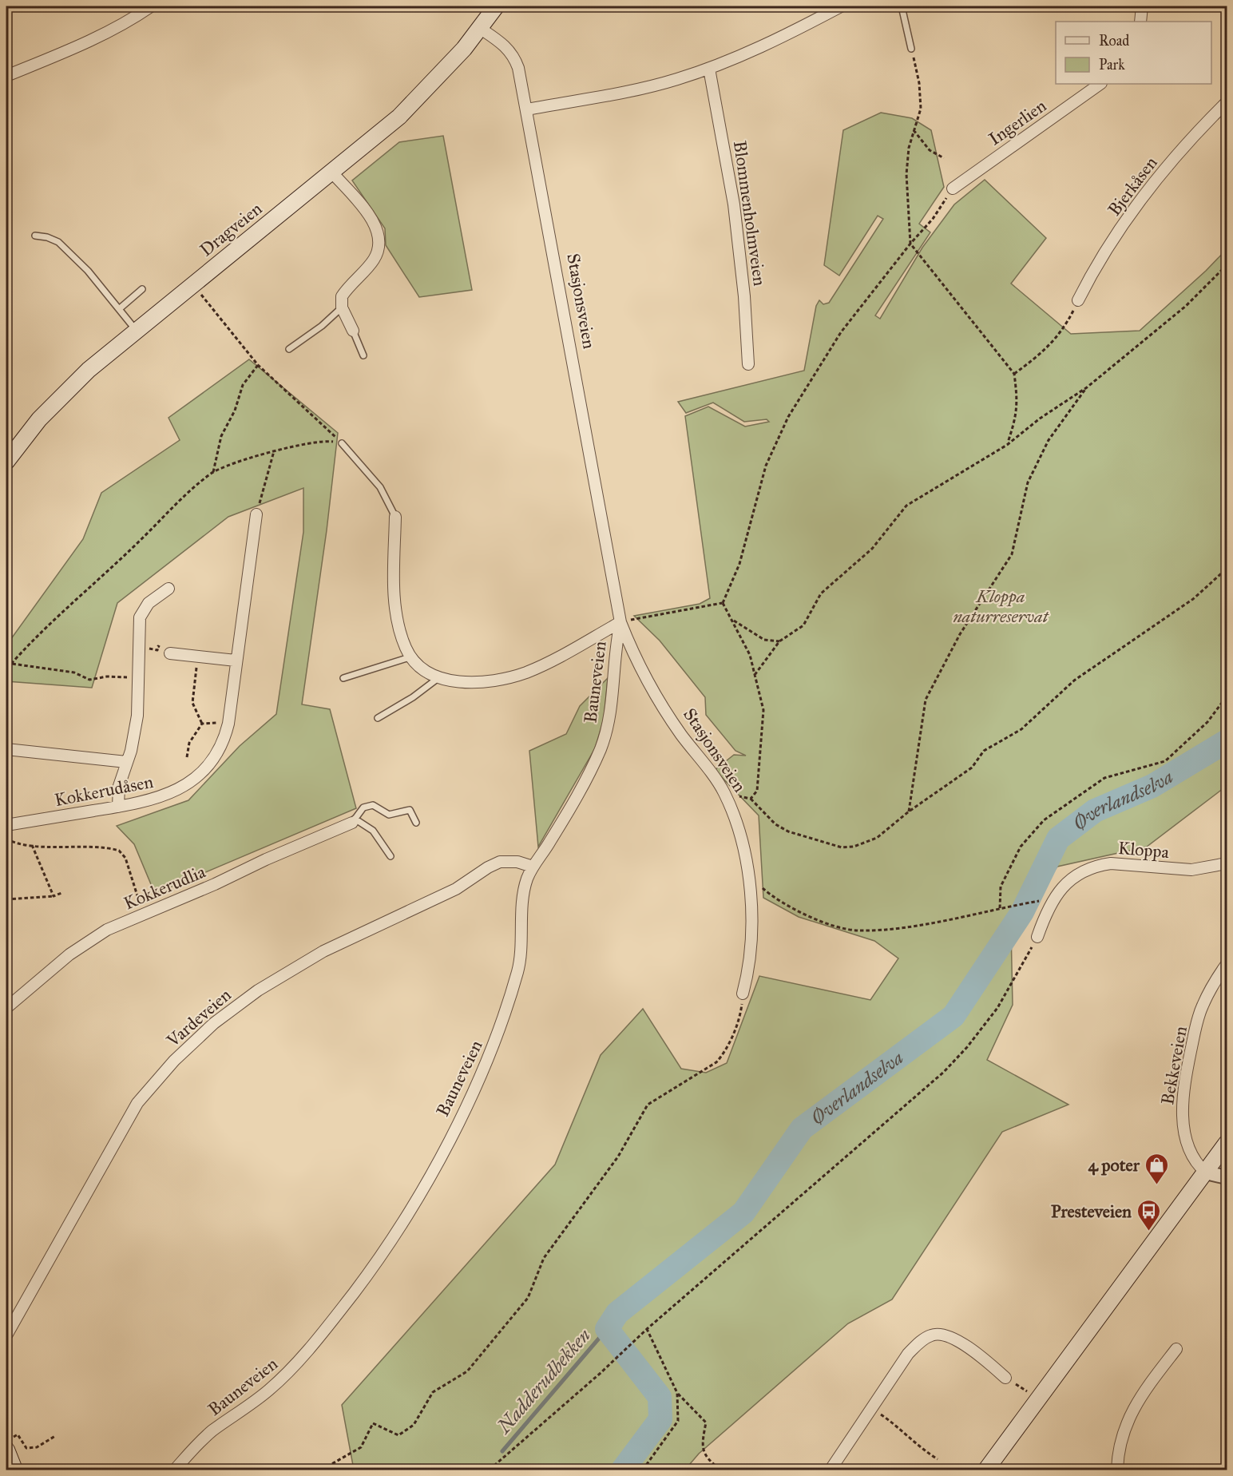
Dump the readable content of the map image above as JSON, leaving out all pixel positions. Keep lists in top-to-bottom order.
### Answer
{
  "streets": {
    "main road": ["Dragveien"],
    "street": [
      "Ingerlien",
      "Bjerkåsen",
      "Blommenholmveien",
      "Stasjonsveien",
      "Bauneveien",
      "Kokkerudåsen",
      "Kloppa",
      "Kokkerudlia",
      "Vardeveien",
      "Bekkeveien"
    ]
  },
  "crossings": [
    ["Dragveien", "Stasjonsveien"],
    ["Stasjonsveien", "Bauneveien"],
    ["Bauneveien", "Vardeveien"]
  ],
  "water": ["Øverlandselva", "Nadderudbekken"],
  "parks": ["Kloppa naturreservat"],
  "places": {
    "shop": ["4 poter"],
    "bus stop": ["Presteveien"]
  },
  "legend": ["Road", "Park"]
}
